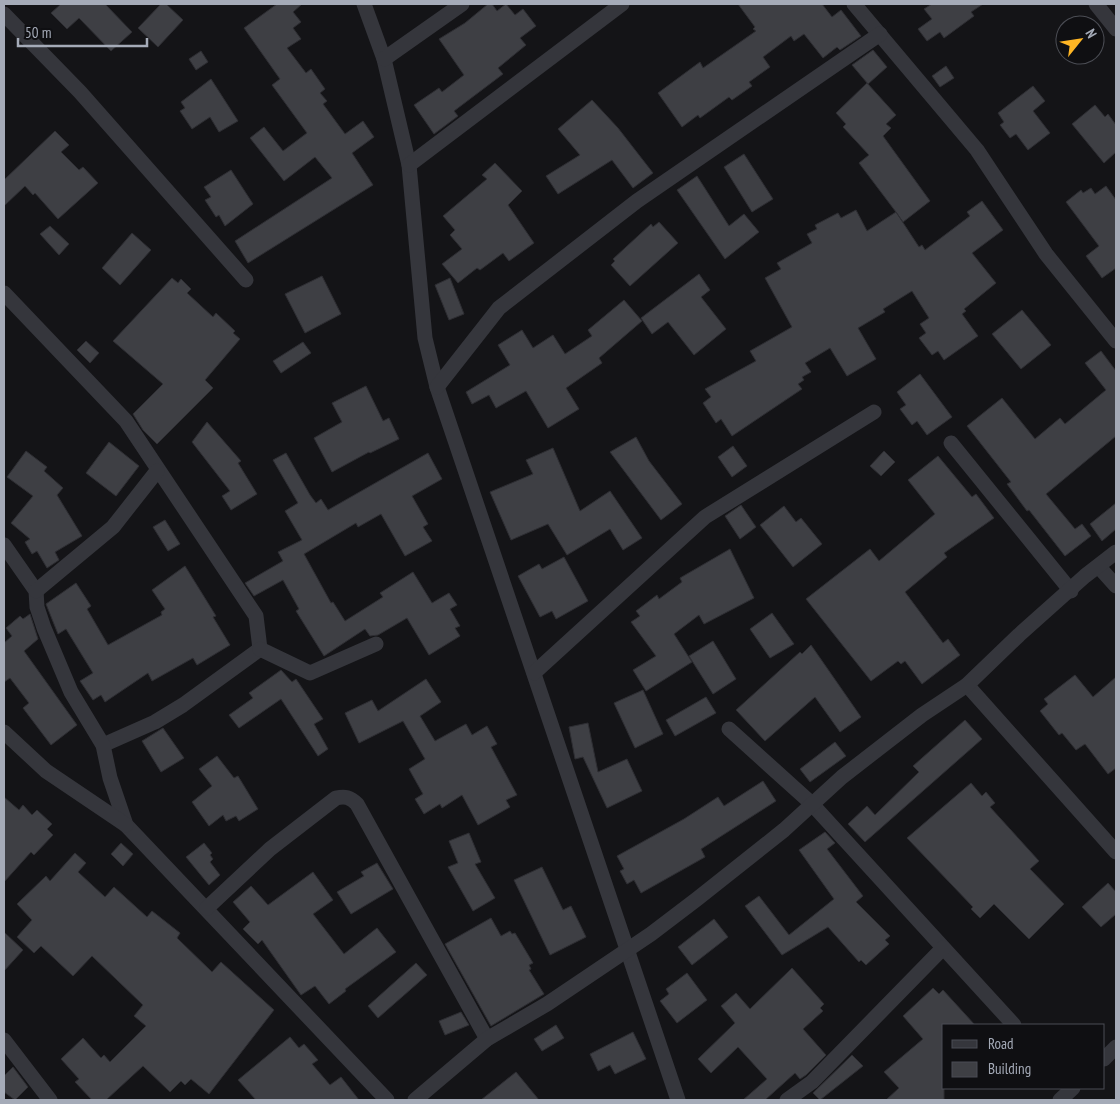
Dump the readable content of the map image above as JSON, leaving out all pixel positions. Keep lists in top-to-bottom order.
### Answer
{
  "legend": ["Road", "Building"],
  "scale_bar": "50 m",
  "north": "top right"
}
